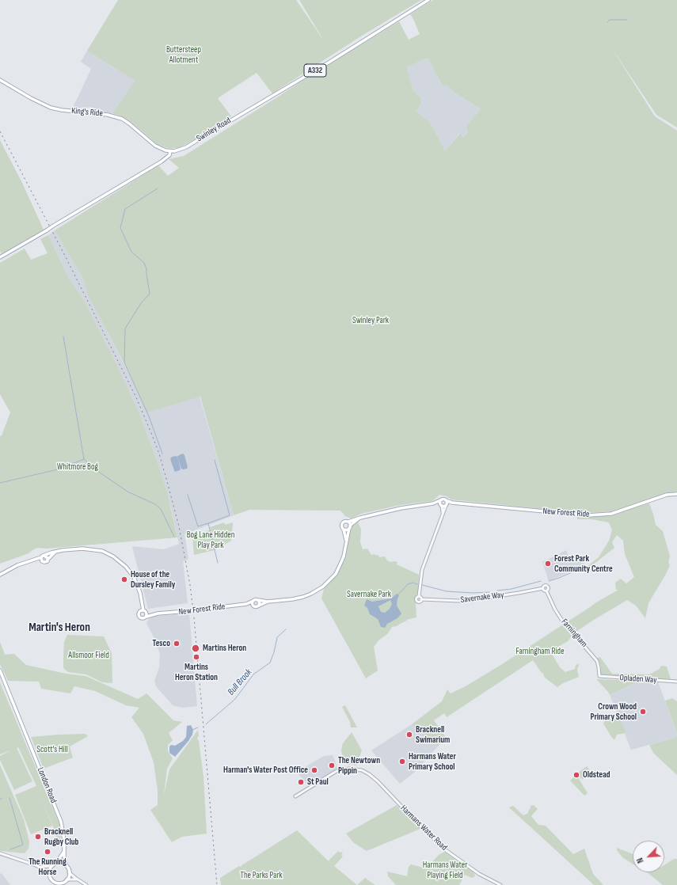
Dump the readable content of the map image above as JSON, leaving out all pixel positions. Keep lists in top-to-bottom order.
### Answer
{
  "streets": {
    "main road": [
      "A332",
      "King's Ride",
      "Swinley Road",
      "New Forest Ride",
      "London Road"
    ],
    "street": [
      "Savernake Way",
      "Farningham",
      "Opladen Way",
      "Harmans Water Road"
    ]
  },
  "crossings": [
    ["King's Ride", "Swinley Road"],
    ["Savernake Way", "Farningham"],
    ["Farningham", "Opladen Way"]
  ],
  "districts": ["Martin's Heron"],
  "water": ["Bull Brook"],
  "parks": [
    "Buttersteep Allotment",
    "Swinley Park",
    "Whitmore Bog",
    "Bog Lane Hidden Play Park",
    "Savernake Park",
    "Farningham Ride",
    "Allsmoor Field",
    "Scott's Hill",
    "Harmans Water Playing Field",
    "The Parks Park"
  ],
  "places": [
    "Forest Park Community Centre",
    "House of the Dursley Family",
    "Tesco",
    "Martins Heron",
    "Martins Heron Station",
    "Crown Wood Primary School",
    "Bracknell Swimarium",
    "Harmans Water Primary School",
    "The Newtown Pippin",
    "Harman's Water Post Office",
    "Oldstead",
    "St Paul",
    "Bracknell Rugby Club",
    "The Running Horse"
  ],
  "north": "bottom left"
}
